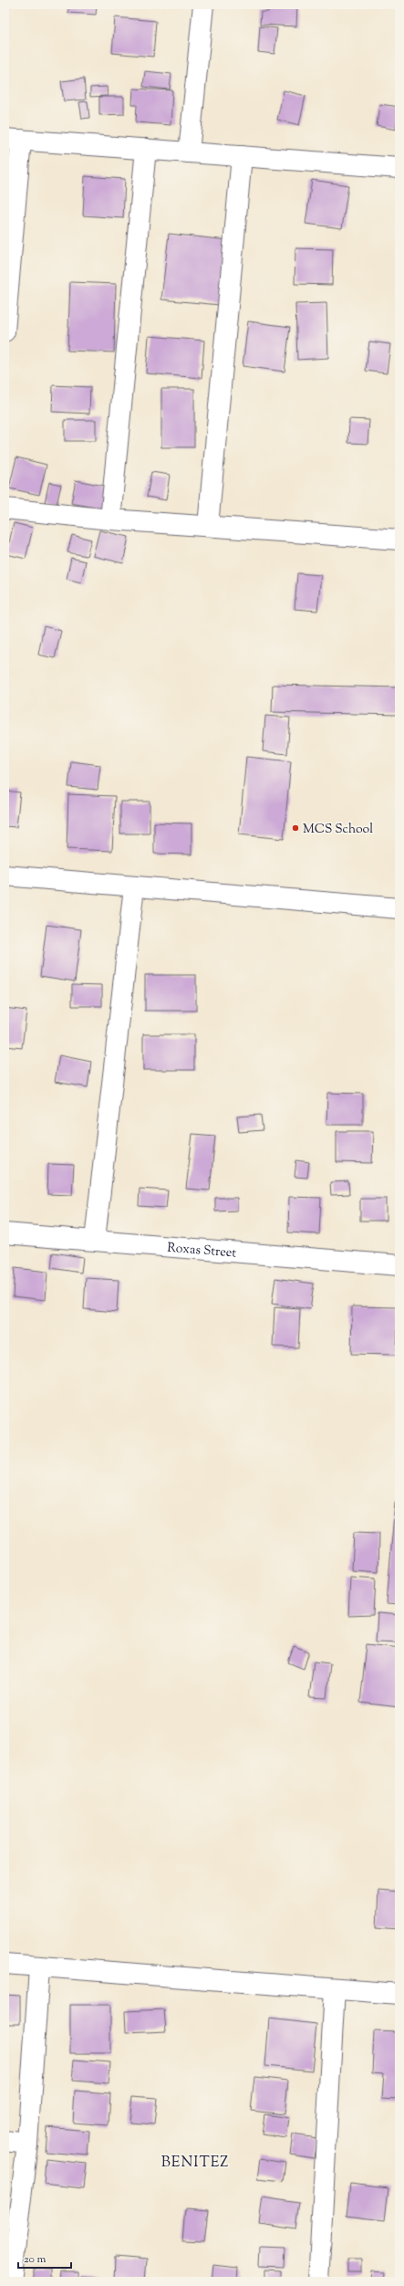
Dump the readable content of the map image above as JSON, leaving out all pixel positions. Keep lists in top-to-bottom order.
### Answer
{
  "streets": {
    "street": ["Roxas Street"]
  },
  "districts": ["BENITEZ"],
  "places": ["MCS School"],
  "scale_bar": "20 m"
}
